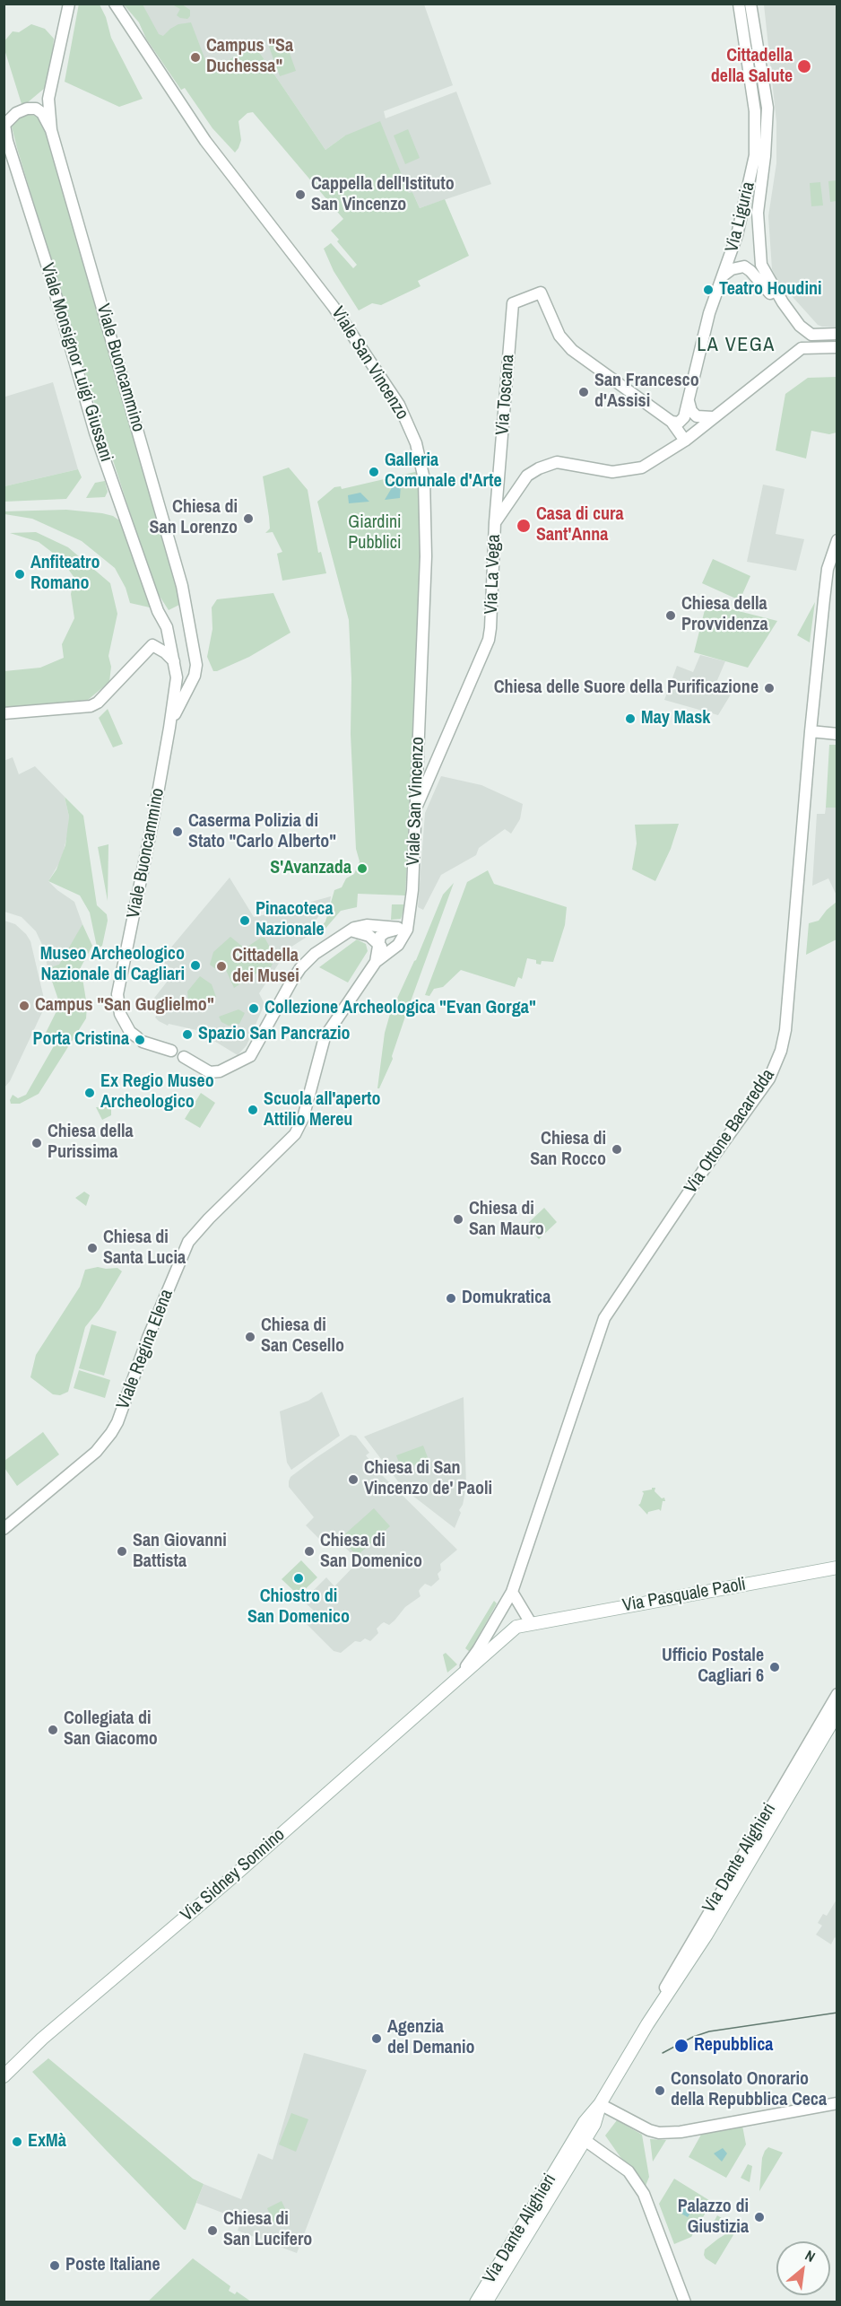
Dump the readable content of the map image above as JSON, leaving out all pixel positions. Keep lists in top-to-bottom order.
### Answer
{
  "streets": {
    "main road": ["Via Pasquale Paoli", "Via Dante Alighieri", "Via Sidney Sonnino"],
    "street": [
      "Via Liguria",
      "Viale Monsignor Luigi Giussani",
      "Viale San Vincenzo",
      "Viale Buoncammino",
      "Via Toscana",
      "Via La Vega",
      "Via Ottone Bacaredda",
      "Viale Regina Elena"
    ]
  },
  "crossings": [
    ["Via Liguria", "Via Toscana"],
    ["Viale Monsignor Luigi Giussani", "Viale Buoncammino"],
    ["Viale San Vincenzo", "Via La Vega"],
    ["Via Toscana", "Via La Vega"],
    ["Via Ottone Bacaredda", "Via Pasquale Paoli"],
    ["Via Ottone Bacaredda", "Via Sidney Sonnino"],
    ["Via Pasquale Paoli", "Via Sidney Sonnino"]
  ],
  "districts": ["LA VEGA"],
  "parks": ["Giardini Pubblici"],
  "places": [
    "Campus \"Sa Duchessa\"",
    "Cittadella della Salute",
    "Cappella dell'Istituto San Vincenzo",
    "Teatro Houdini",
    "San Francesco d'Assisi",
    "Galleria Comunale d'Arte",
    "Chiesa di San Lorenzo",
    "Casa di cura Sant'Anna",
    "Anfiteatro Romano",
    "Chiesa della Provvidenza",
    "Chiesa delle Suore della Purificazione",
    "May Mask",
    "Caserma Polizia di Stato \"Carlo Alberto\"",
    "S'Avanzada",
    "Pinacoteca Nazionale",
    "Museo Archeologico Nazionale di Cagliari",
    "Cittadella dei Musei",
    "Campus \"San Guglielmo\"",
    "Collezione Archeologica \"Evan Gorga\"",
    "Spazio San Pancrazio",
    "Porta Cristina",
    "Ex Regio Museo Archeologico",
    "Scuola all'aperto Attilio Mereu",
    "Chiesa della Purissima",
    "Chiesa di San Rocco",
    "Chiesa di San Mauro",
    "Chiesa di Santa Lucia",
    "Domukratica",
    "Chiesa di San Cesello",
    "Chiesa di San Vincenzo de' Paoli",
    "San Giovanni Battista",
    "Chiesa di San Domenico",
    "Chiostro di San Domenico",
    "Ufficio Postale Cagliari 6",
    "Collegiata di San Giacomo",
    "Agenzia del Demanio",
    "Repubblica",
    "Consolato Onorario della Repubblica Ceca",
    "ExMà",
    "Palazzo di Giustizia",
    "Chiesa di San Lucifero",
    "Poste Italiane"
  ],
  "north": "top right"
}
